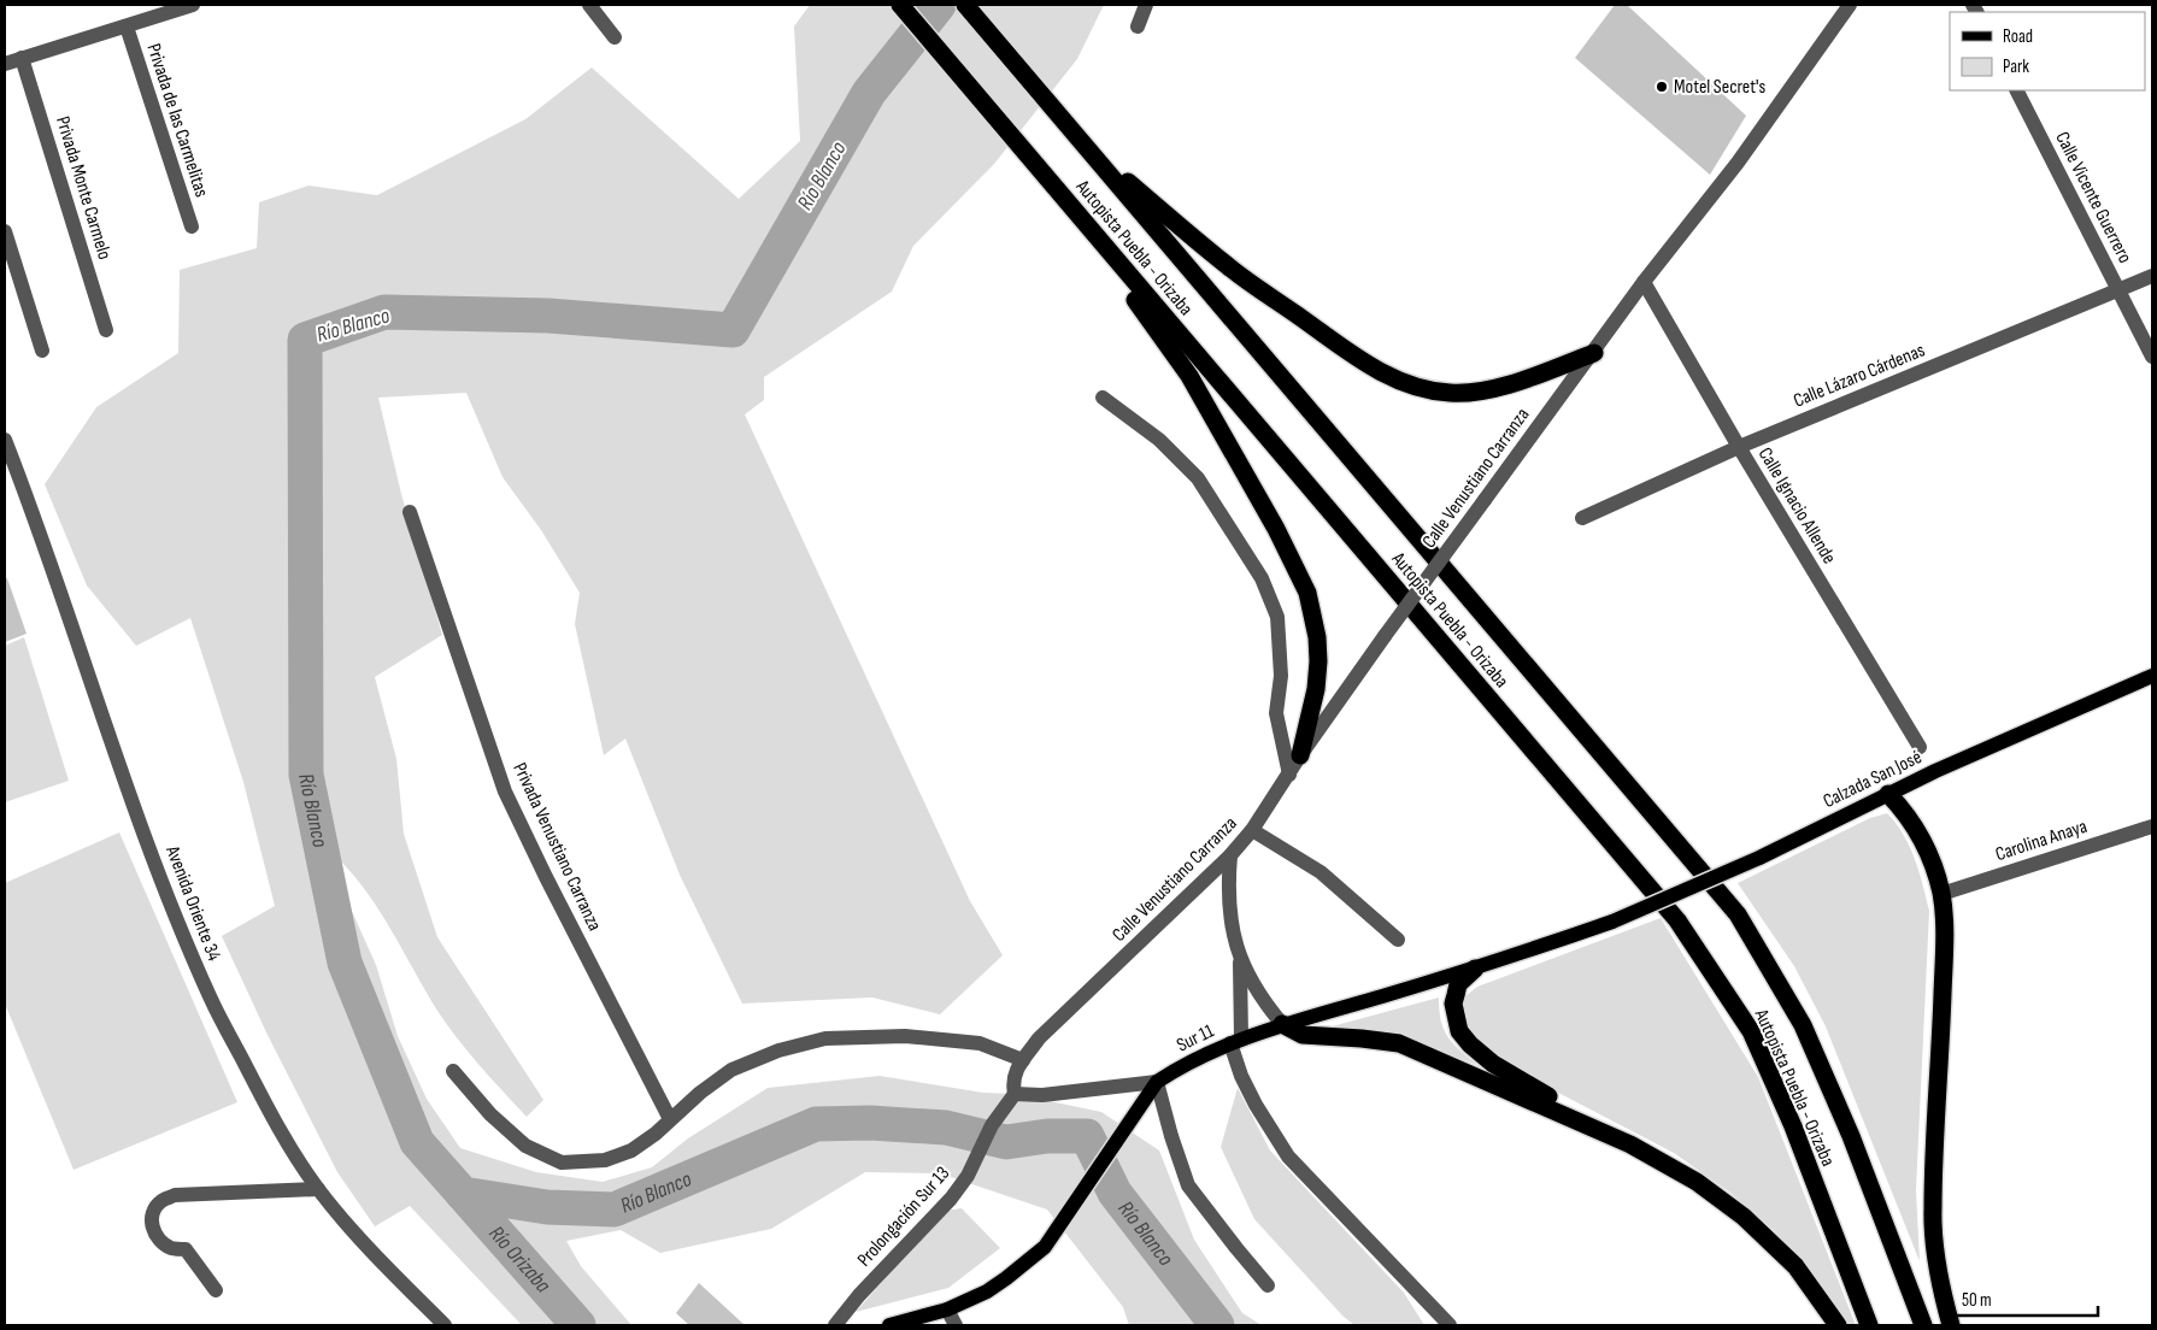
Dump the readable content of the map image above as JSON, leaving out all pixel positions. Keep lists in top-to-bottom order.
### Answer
{
  "streets": {
    "highway": ["Autopista Puebla - Orizaba"],
    "main road": ["Calzada San José", "Sur 11"],
    "street": [
      "Privada de las Carmelitas",
      "Privada Monte Carmelo",
      "Calle Vicente Guerrero",
      "Calle Lázaro Cárdenas",
      "Calle Venustiano Carranza",
      "Calle Ignacio Allende",
      "Carolina Anaya",
      "Privada Venustiano Carranza",
      "Avenida Oriente 34",
      "Prolongación Sur 13"
    ]
  },
  "crossings": [
    ["Calle Vicente Guerrero", "Calle Lázaro Cárdenas"],
    ["Calle Lázaro Cárdenas", "Calle Ignacio Allende"],
    ["Calle Venustiano Carranza", "Calle Ignacio Allende"],
    ["Calle Venustiano Carranza", "Prolongación Sur 13"],
    ["Calzada San José", "Sur 11"]
  ],
  "water": ["Río Blanco", "Río Orizaba"],
  "places": ["Motel Secret's"],
  "legend": ["Road", "Park"],
  "scale_bar": "50 m"
}
